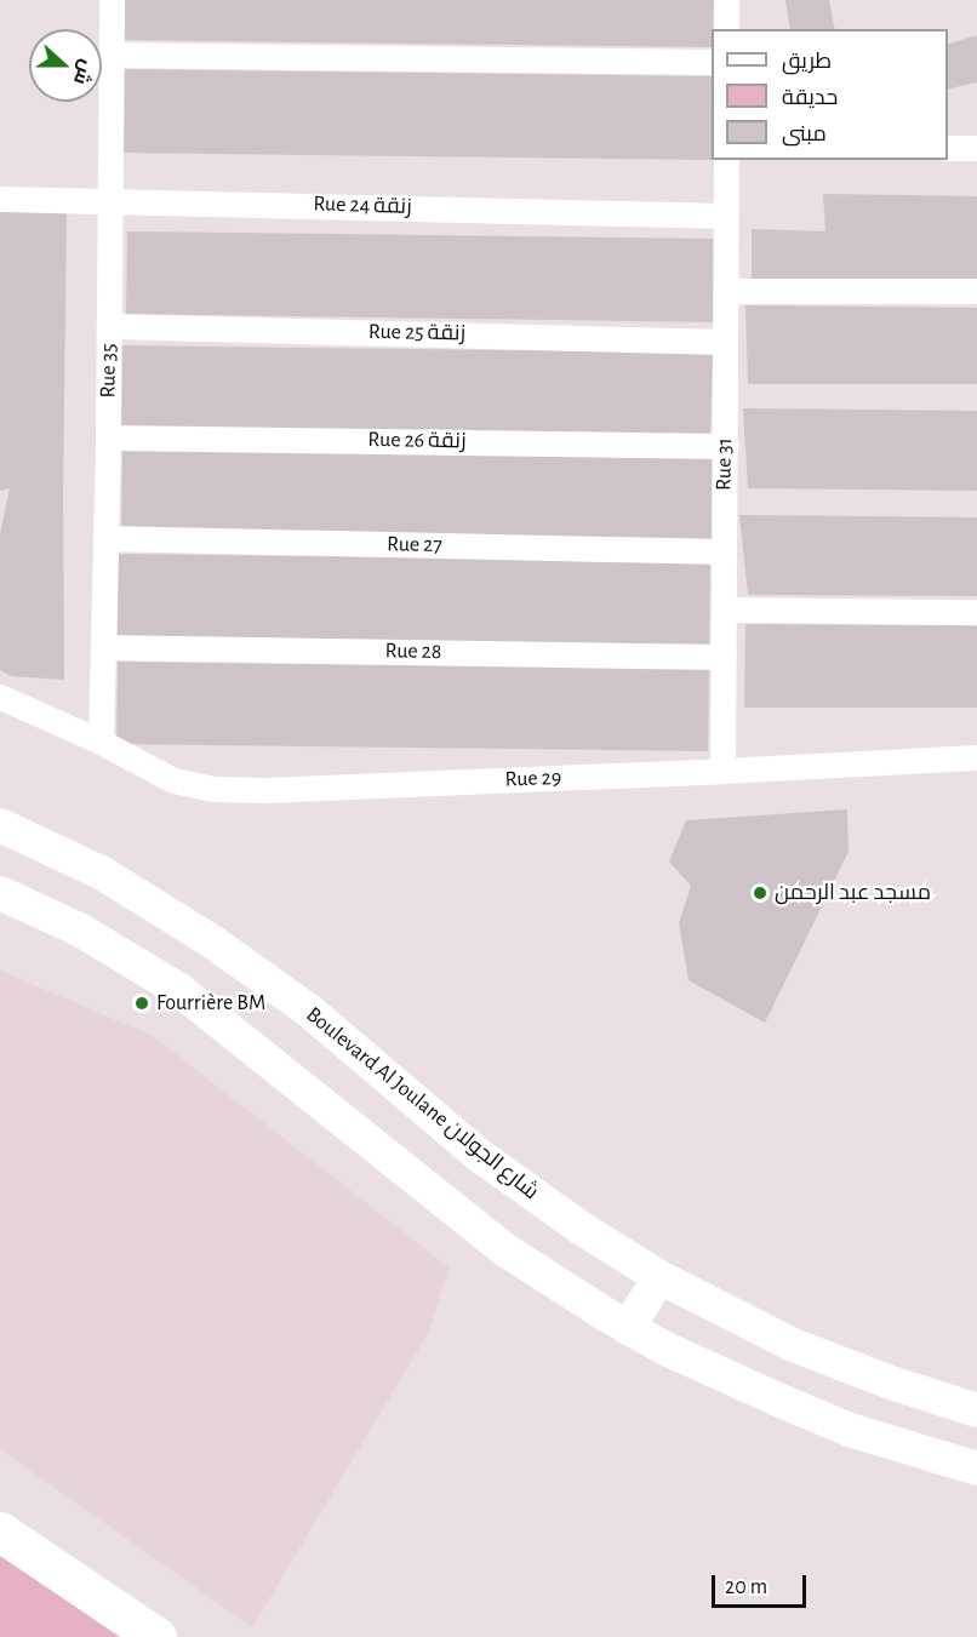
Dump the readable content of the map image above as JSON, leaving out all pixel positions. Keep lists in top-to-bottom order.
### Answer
{
  "streets": {
    "main road": ["Boulevard Al Joulane شارع الجولان"],
    "street": [
      "Rue 24 زنقة",
      "Rue 25 زنقة",
      "Rue 35",
      "Rue 26 زنقة",
      "Rue 31",
      "Rue 27",
      "Rue 28",
      "Rue 29"
    ]
  },
  "crossings": [
    ["Rue 24 زنقة", "Rue 35"],
    ["Rue 24 زنقة", "Rue 31"],
    ["Rue 25 زنقة", "Rue 35"],
    ["Rue 25 زنقة", "Rue 31"],
    ["Rue 35", "Rue 26 زنقة"],
    ["Rue 35", "Rue 27"],
    ["Rue 35", "Rue 28"],
    ["Rue 35", "Rue 29"],
    ["Rue 26 زنقة", "Rue 31"],
    ["Rue 31", "Rue 27"],
    ["Rue 31", "Rue 28"],
    ["Rue 31", "Rue 29"]
  ],
  "places": ["مسجد عبد الرحمن", "Fourrière BM"],
  "legend": ["طريق", "حديقة", "مبنى"],
  "scale_bar": "20 m",
  "north": "right"
}
